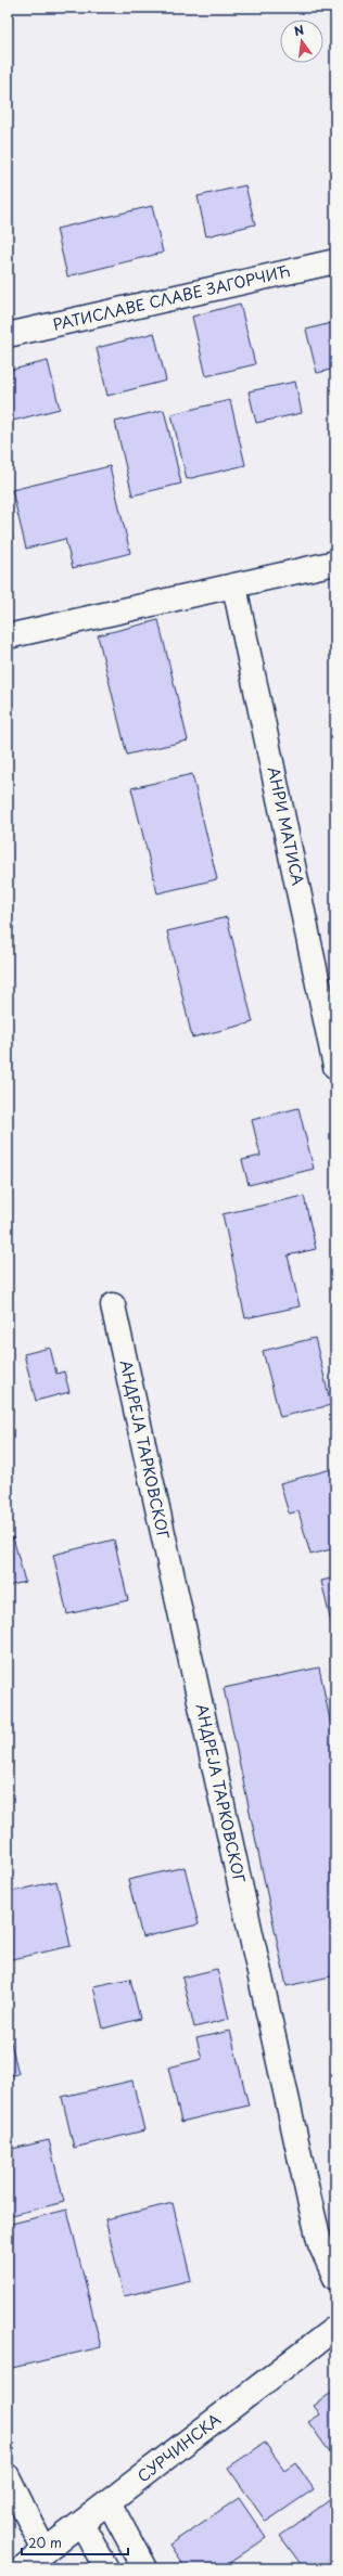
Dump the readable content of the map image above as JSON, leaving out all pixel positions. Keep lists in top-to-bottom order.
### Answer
{
  "streets": {
    "street": [
      "РАТИСЛАВЕ СЛАВЕ ЗАГОРЧИЋ",
      "АНРИ МАТИСА",
      "АНДРЕЈА ТАРКОВСКОГ",
      "СУРЧИНСКА"
    ]
  },
  "scale_bar": "20 m",
  "north": "top"
}
